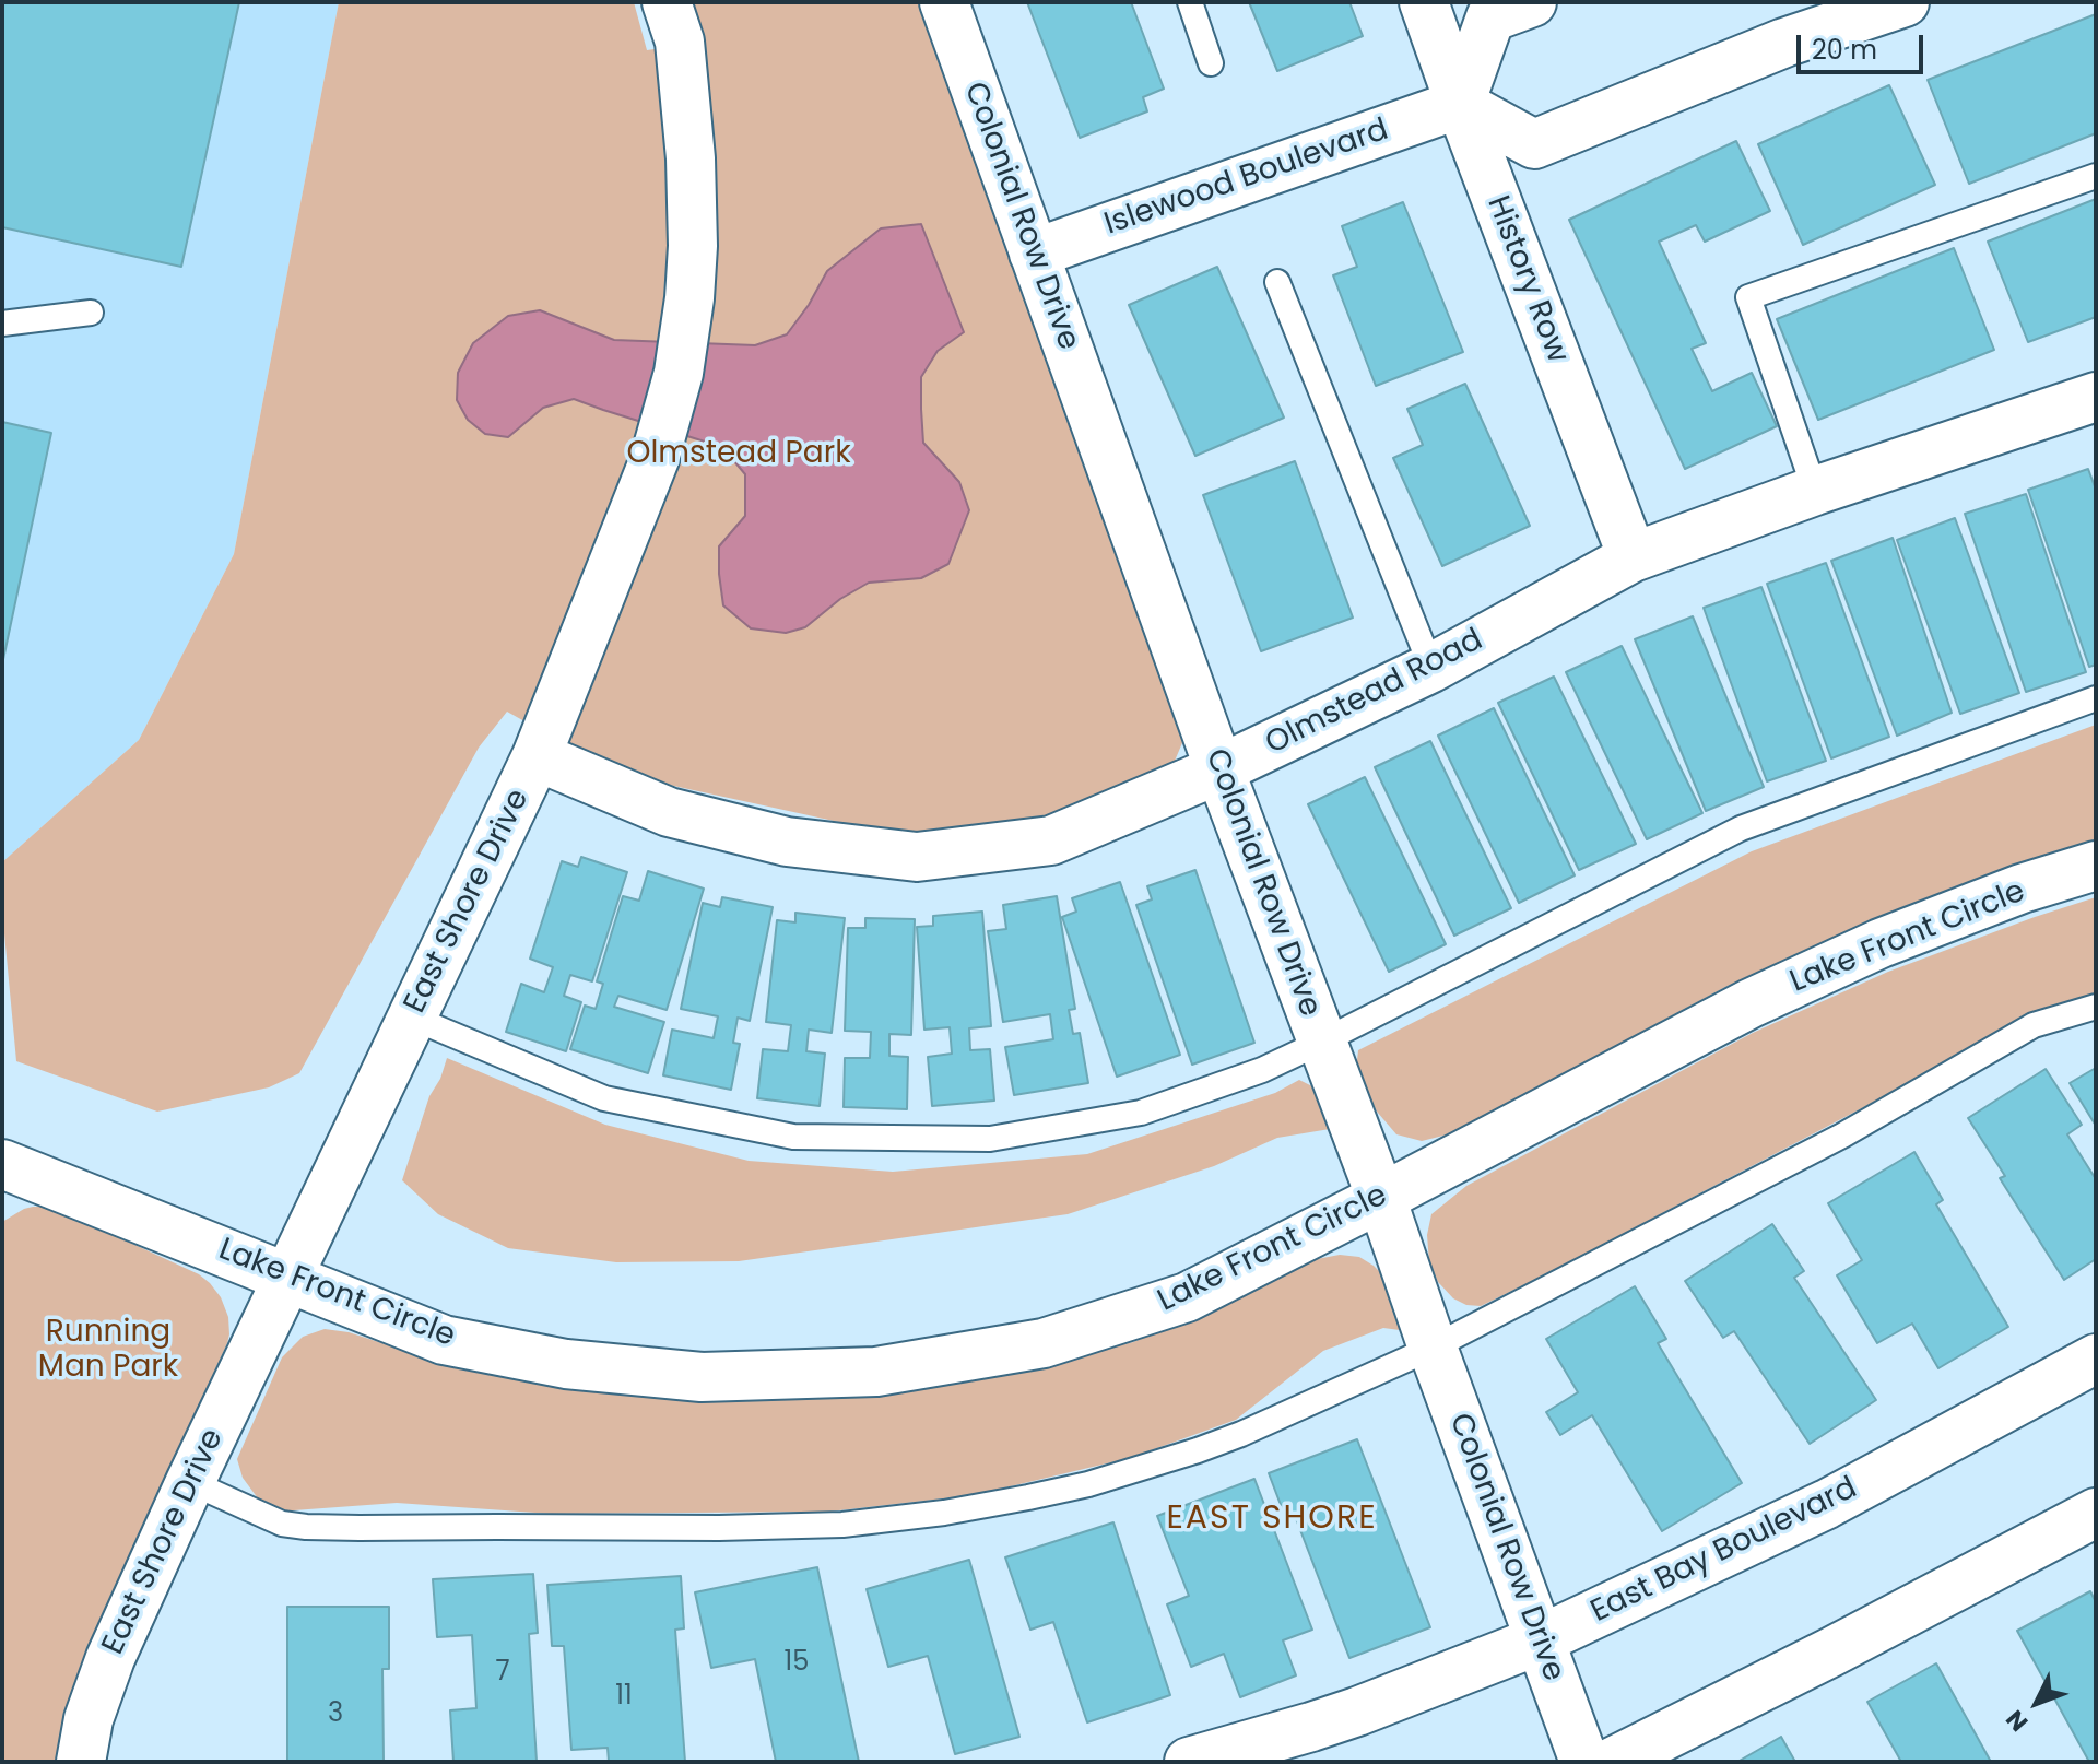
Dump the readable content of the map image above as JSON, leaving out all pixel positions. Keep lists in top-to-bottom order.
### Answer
{
  "streets": {
    "street": [
      "Islewood Boulevard",
      "Colonial Row Drive",
      "History Row",
      "Olmstead Road",
      "East Shore Drive",
      "Lake Front Circle",
      "East Bay Boulevard"
    ]
  },
  "crossings": [
    ["Islewood Boulevard", "Colonial Row Drive"],
    ["Islewood Boulevard", "History Row"],
    ["Colonial Row Drive", "Olmstead Road"],
    ["Colonial Row Drive", "Lake Front Circle"],
    ["Colonial Row Drive", "East Bay Boulevard"],
    ["History Row", "Olmstead Road"],
    ["Olmstead Road", "East Shore Drive"],
    ["East Shore Drive", "Lake Front Circle"]
  ],
  "districts": ["EAST SHORE"],
  "parks": ["Olmstead Park", "Running Man Park"],
  "house_numbers": [
    "15",
    "7",
    "11",
    "3"
  ],
  "scale_bar": "20 m",
  "north": "bottom left"
}
